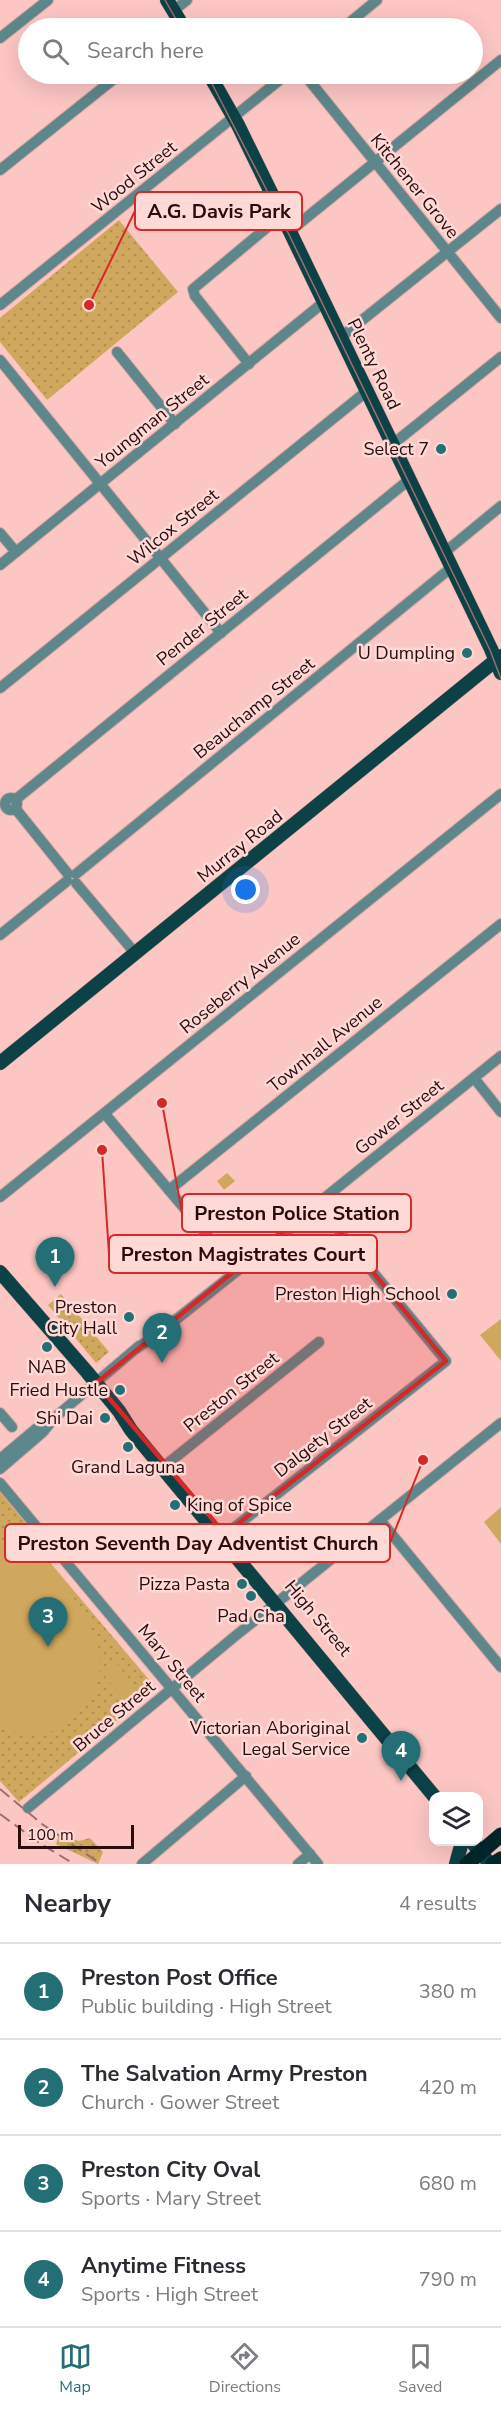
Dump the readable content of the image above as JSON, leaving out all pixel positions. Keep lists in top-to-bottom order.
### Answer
{
  "streets": {
    "main road": ["Plenty Road", "Murray Road", "High Street"],
    "street": [
      "Wood Street",
      "Kitchener Grove",
      "Youngman Street",
      "Wilcox Street",
      "Pender Street",
      "Beauchamp Street",
      "Roseberry Avenue",
      "Townhall Avenue",
      "Gower Street",
      "Preston Street",
      "Dalgety Street",
      "Mary Street",
      "Bruce Street"
    ]
  },
  "crossings": [
    ["Wood Street", "Plenty Road"],
    ["Plenty Road", "Youngman Street"],
    ["Plenty Road", "Wilcox Street"],
    ["Plenty Road", "Pender Street"],
    ["Plenty Road", "Beauchamp Street"],
    ["Plenty Road", "Murray Road"],
    ["Gower Street", "Dalgety Street"],
    ["Gower Street", "High Street"],
    ["Preston Street", "High Street"],
    ["Dalgety Street", "High Street"],
    ["High Street", "Bruce Street"],
    ["Mary Street", "Bruce Street"]
  ],
  "places": [
    "A.G. Davis Park",
    "Select 7",
    "U Dumpling",
    "Preston Police Station",
    "Preston Magistrates Court",
    "Preston High School",
    "Preston City Hall",
    "NAB",
    "Fried Hustle",
    "Shi Dai",
    "Grand Laguna",
    "Preston Seventh Day Adventist Church",
    "King of Spice",
    "Pizza Pasta",
    "Pad Cha",
    "Victorian Aboriginal Legal Service"
  ],
  "scale_bar": "100 m",
  "page": {
    "search": "Search here",
    "pins": [
      "1",
      "2",
      "3",
      "4"
    ],
    "scale": "100 m",
    "heading": ["Nearby", "4 results"],
    "list": [
      {
        "mark": "1",
        "name": "Preston Post Office",
        "note": "Public building · High Street",
        "value": "380 m"
      },
      {
        "mark": "2",
        "name": "The Salvation Army Preston",
        "note": "Church · Gower Street",
        "value": "420 m"
      },
      {
        "mark": "3",
        "name": "Preston City Oval",
        "note": "Sports · Mary Street",
        "value": "680 m"
      },
      {
        "mark": "4",
        "name": "Anytime Fitness",
        "note": "Sports · High Street",
        "value": "790 m"
      }
    ],
    "nav": ["Map", "Directions", "Saved"]
  }
}
